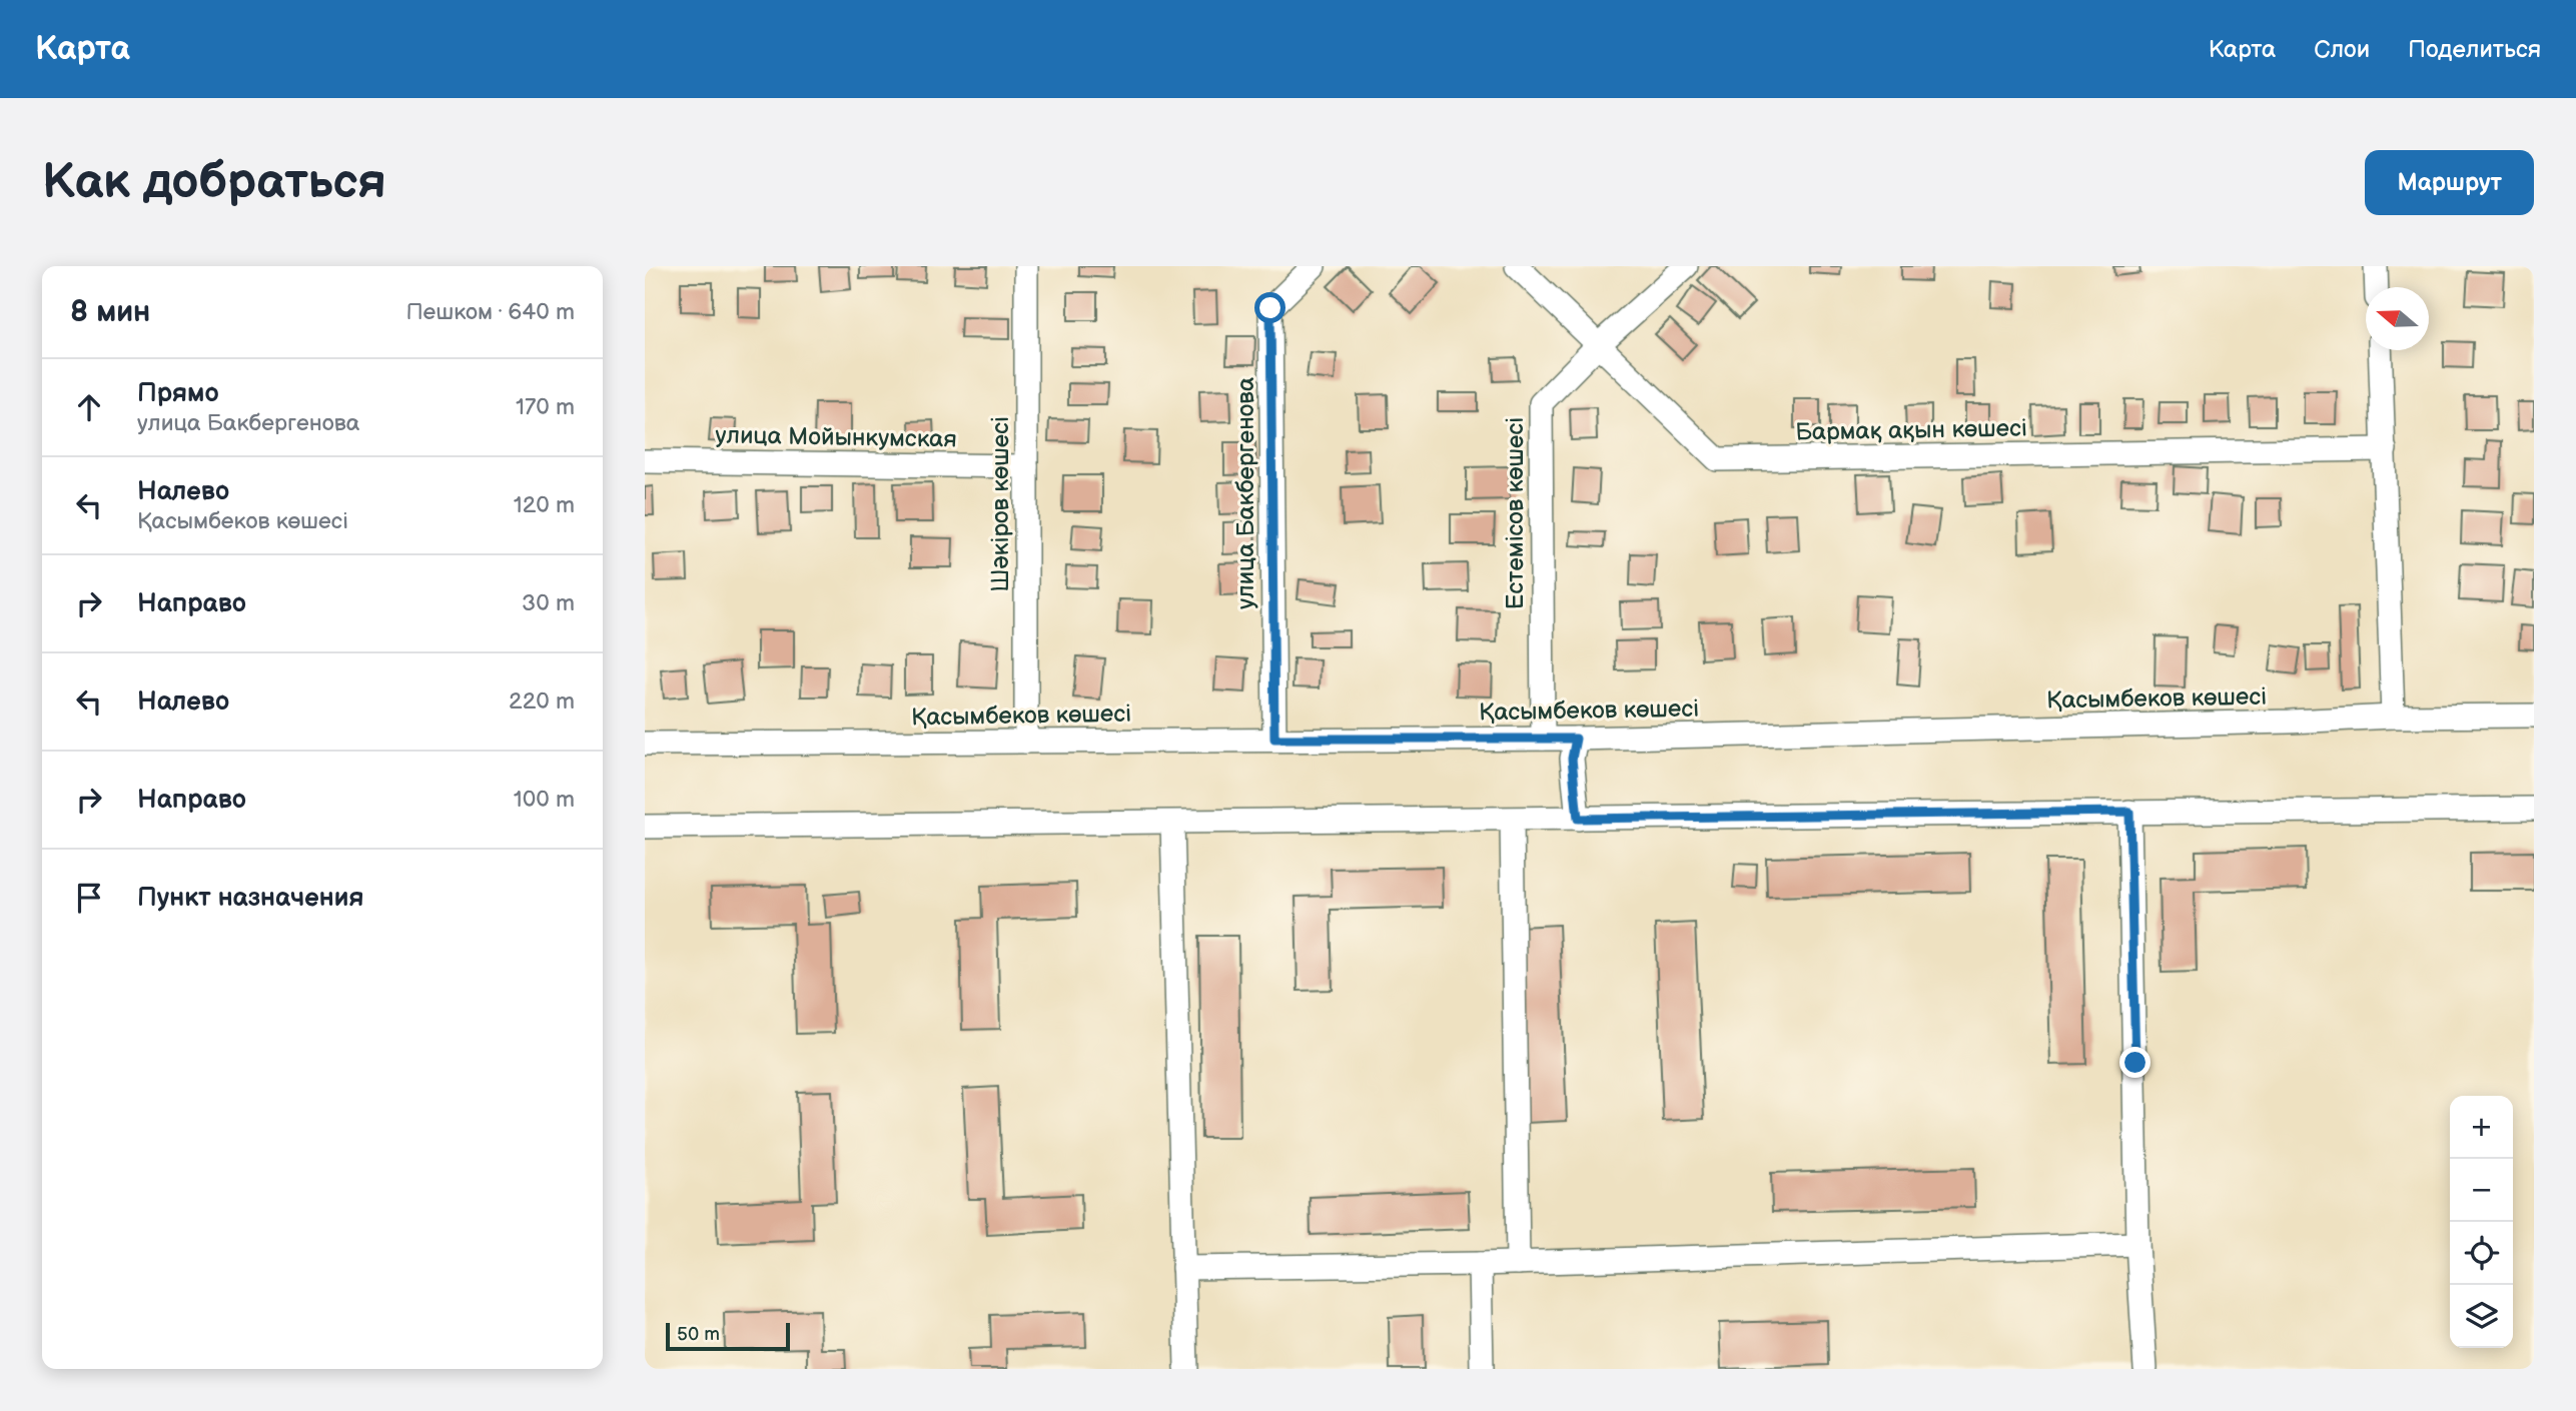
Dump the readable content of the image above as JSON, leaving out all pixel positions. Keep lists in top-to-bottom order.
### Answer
{
  "streets": {
    "street": [
      "Бармақ ақын көшесі",
      "улица Мойынкумская",
      "улица Бакбергенова",
      "Шәкіров көшесі",
      "Естемісов көшесі",
      "Қасымбеков көшесі"
    ]
  },
  "crossings": [
    ["Бармақ ақын көшесі", "Естемісов көшесі"],
    ["улица Мойынкумская", "Шәкіров көшесі"],
    ["улица Бакбергенова", "Қасымбеков көшесі"],
    ["Шәкіров көшесі", "Қасымбеков көшесі"],
    ["Естемісов көшесі", "Қасымбеков көшесі"]
  ],
  "scale_bar": "50 m",
  "north": "left",
  "page": {
    "header": "Карта",
    "nav": ["Карта", "Слои", "Поделиться"],
    "buttons": "Маршрут",
    "title": "Как добраться",
    "heading": ["8 мин", "Пешком · 640 m"],
    "list": [
      ["Прямо", "улица Бакбергенова", "170 m"],
      ["Налево", "Қасымбеков көшесі", "120 m"],
      ["Направо", "30 m"],
      ["Налево", "220 m"],
      ["Направо", "100 m"],
      "Пункт назначения"
    ],
    "map_buttons": ["+", "−"],
    "scale": "50 m"
  }
}
